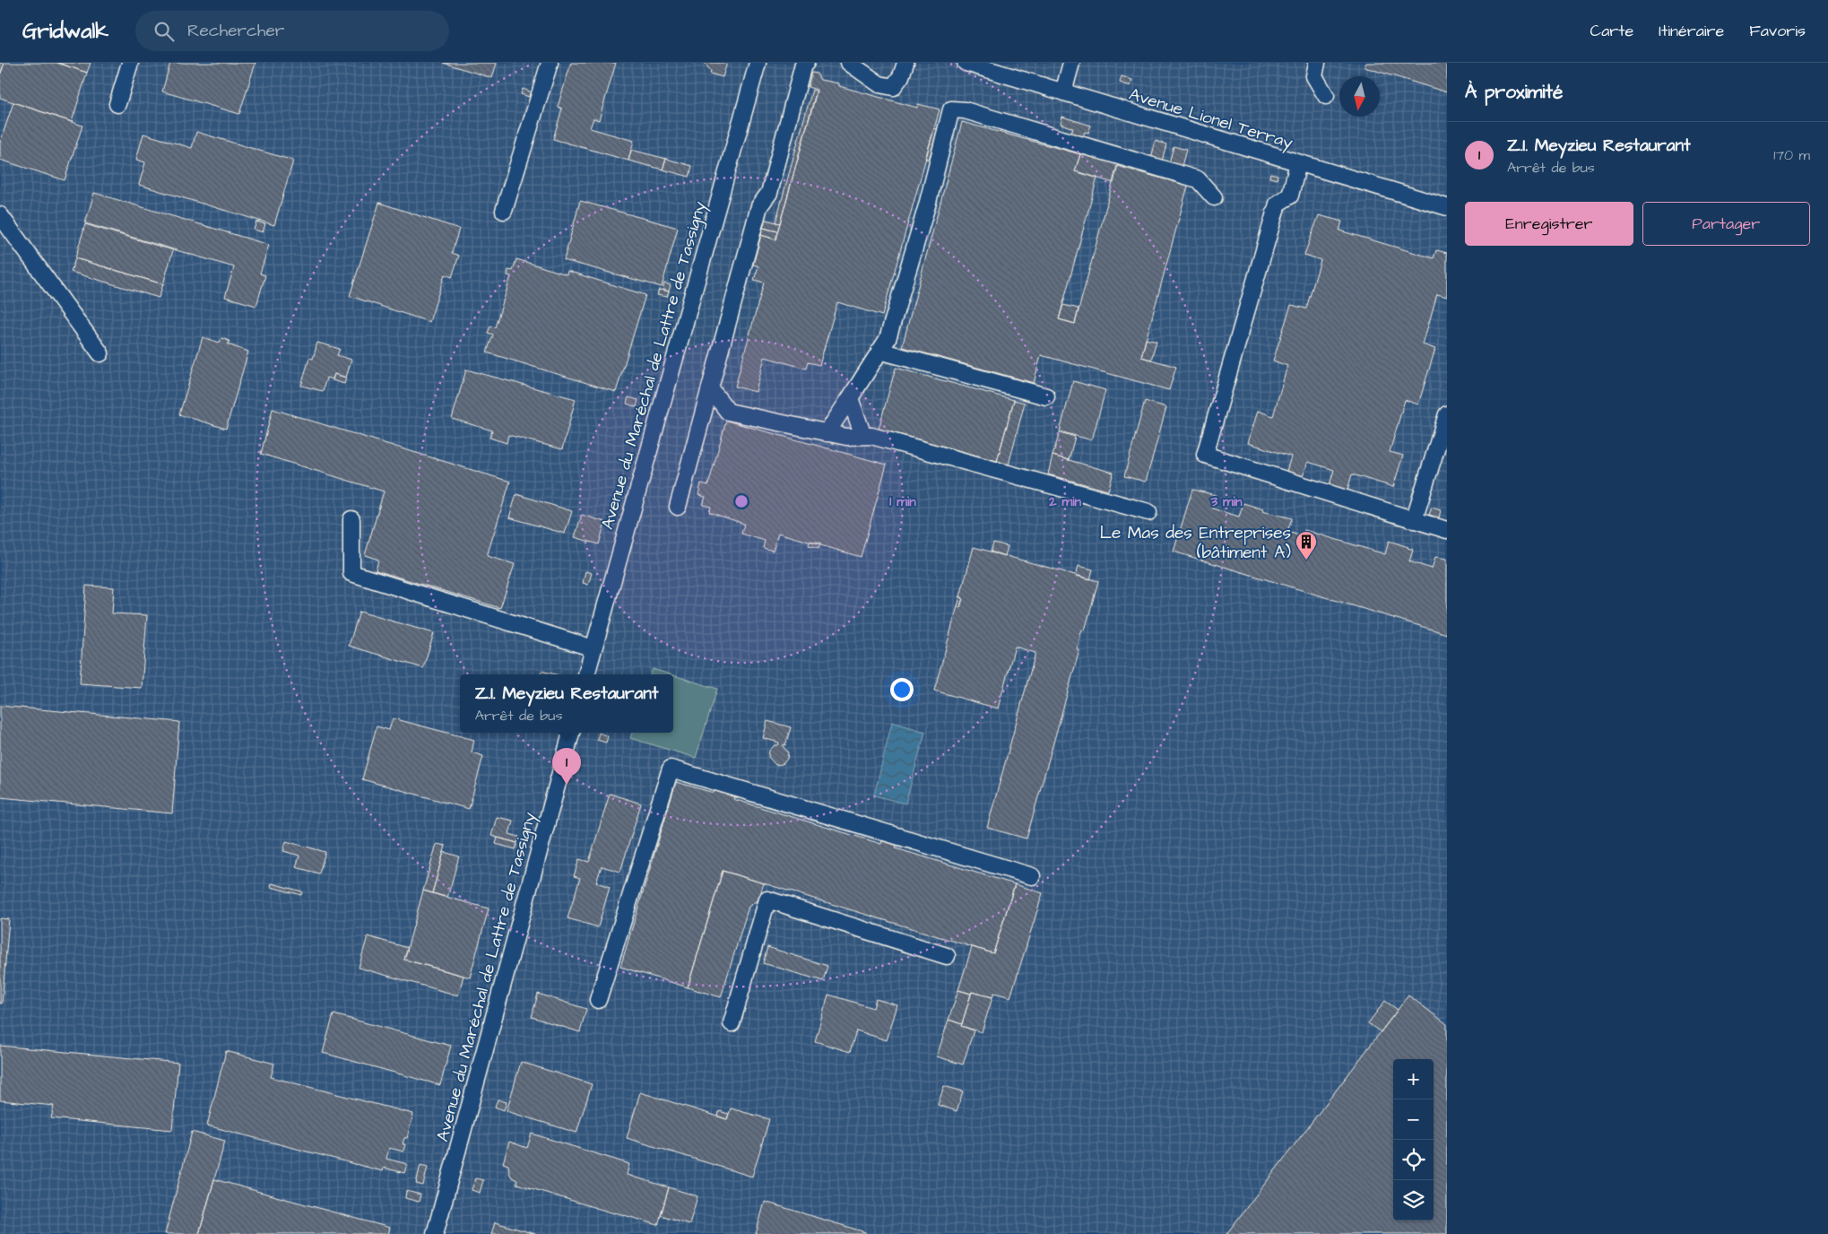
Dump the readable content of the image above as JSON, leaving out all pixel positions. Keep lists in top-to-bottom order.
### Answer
{
  "streets": {
    "street": ["Avenue Lionel Terray", "Avenue du Maréchal de Lattre de Tassigny"]
  },
  "places": {
    "building": ["Le Mas des Entreprises (bâtiment A)"]
  },
  "north": "bottom",
  "page": {
    "header": "Gridwalk",
    "search": "Rechercher",
    "nav": ["Carte", "Itinéraire", "Favoris"],
    "heading": "À proximité",
    "list": [
      {
        "mark": "1",
        "name": "Z.I. Meyzieu Restaurant",
        "note": "Arrêt de bus",
        "value": "170 m"
      }
    ],
    "buttons": ["Enregistrer", "Partager"],
    "popup": ["Z.I. Meyzieu Restaurant", "Arrêt de bus"],
    "pins": "1",
    "map_buttons": ["+", "−"]
  },
  "rings": ["1 min", "2 min", "3 min"]
}
